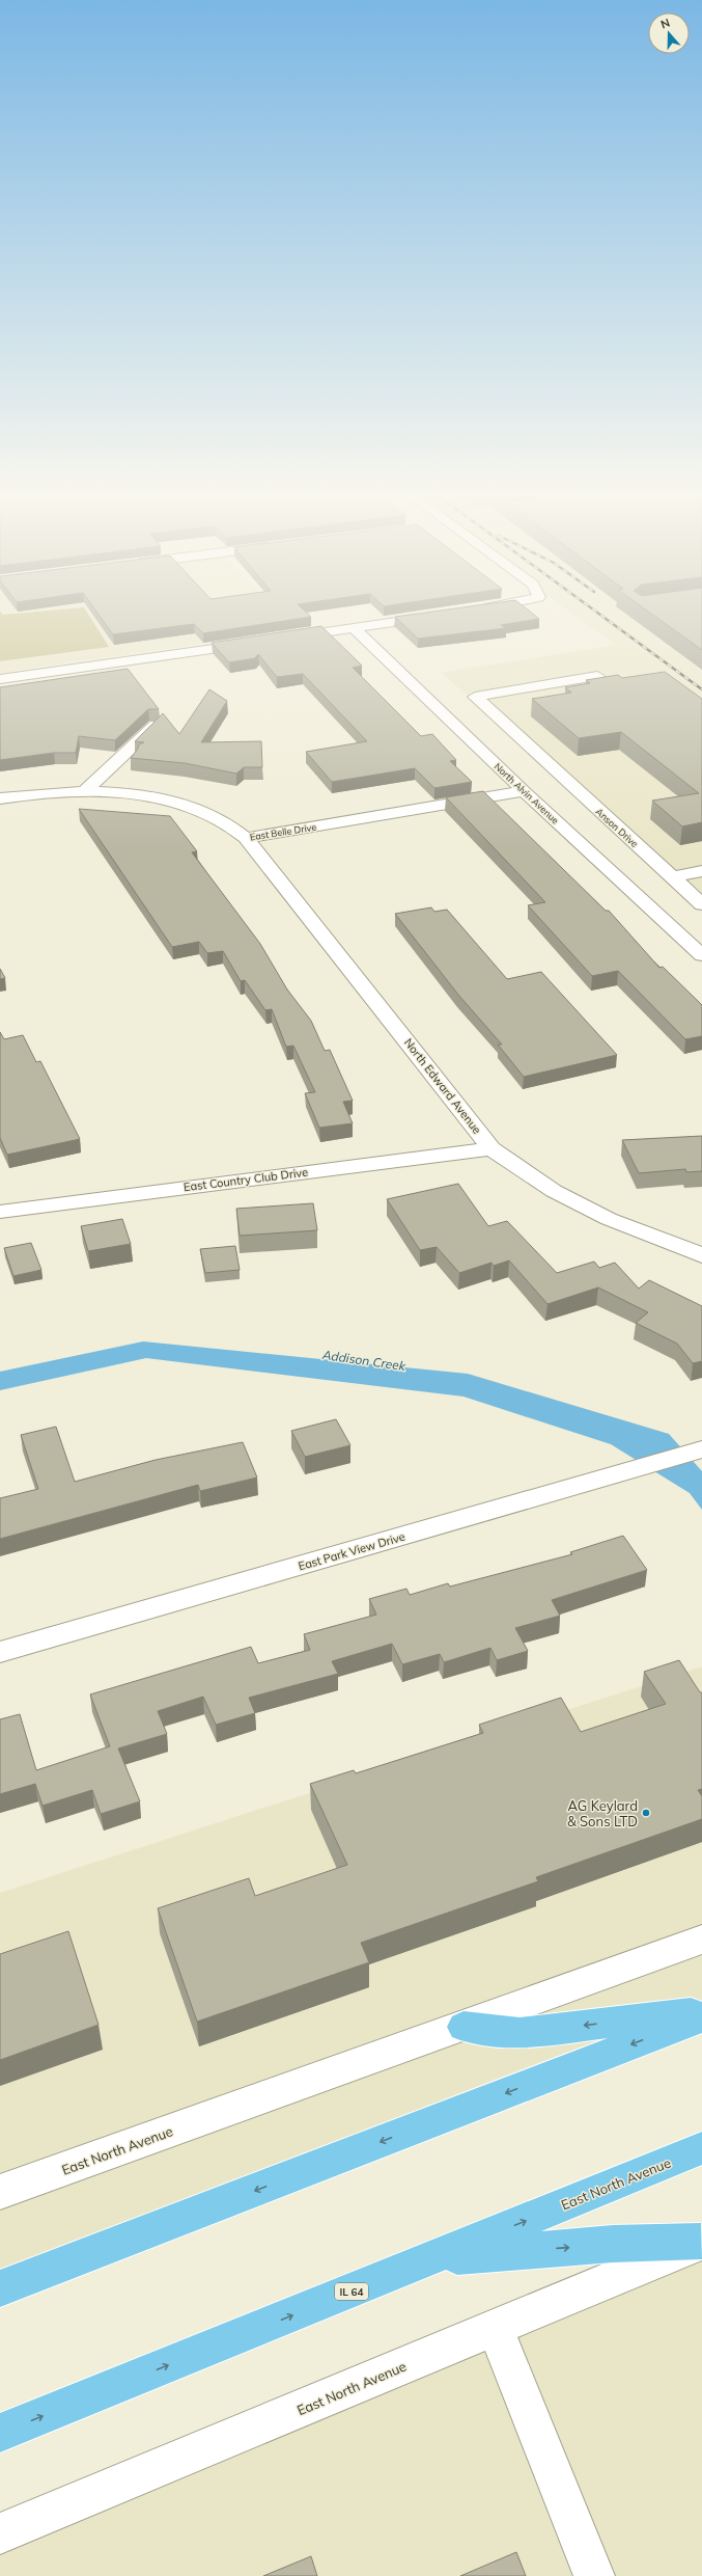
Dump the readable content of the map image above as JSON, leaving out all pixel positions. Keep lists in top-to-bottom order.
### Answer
{
  "streets": {
    "main road": ["East North Avenue", "IL 64"],
    "street": [
      "North Alvin Avenue",
      "Anson Drive",
      "East Belle Drive",
      "North Edward Avenue",
      "East Country Club Drive",
      "East Park View Drive"
    ]
  },
  "crossings": [
    ["North Alvin Avenue", "East Belle Drive"],
    ["East Belle Drive", "North Edward Avenue"],
    ["North Edward Avenue", "East Country Club Drive"]
  ],
  "water": ["Addison Creek"],
  "places": ["AG Keylard & Sons LTD"],
  "north": "top"
}
